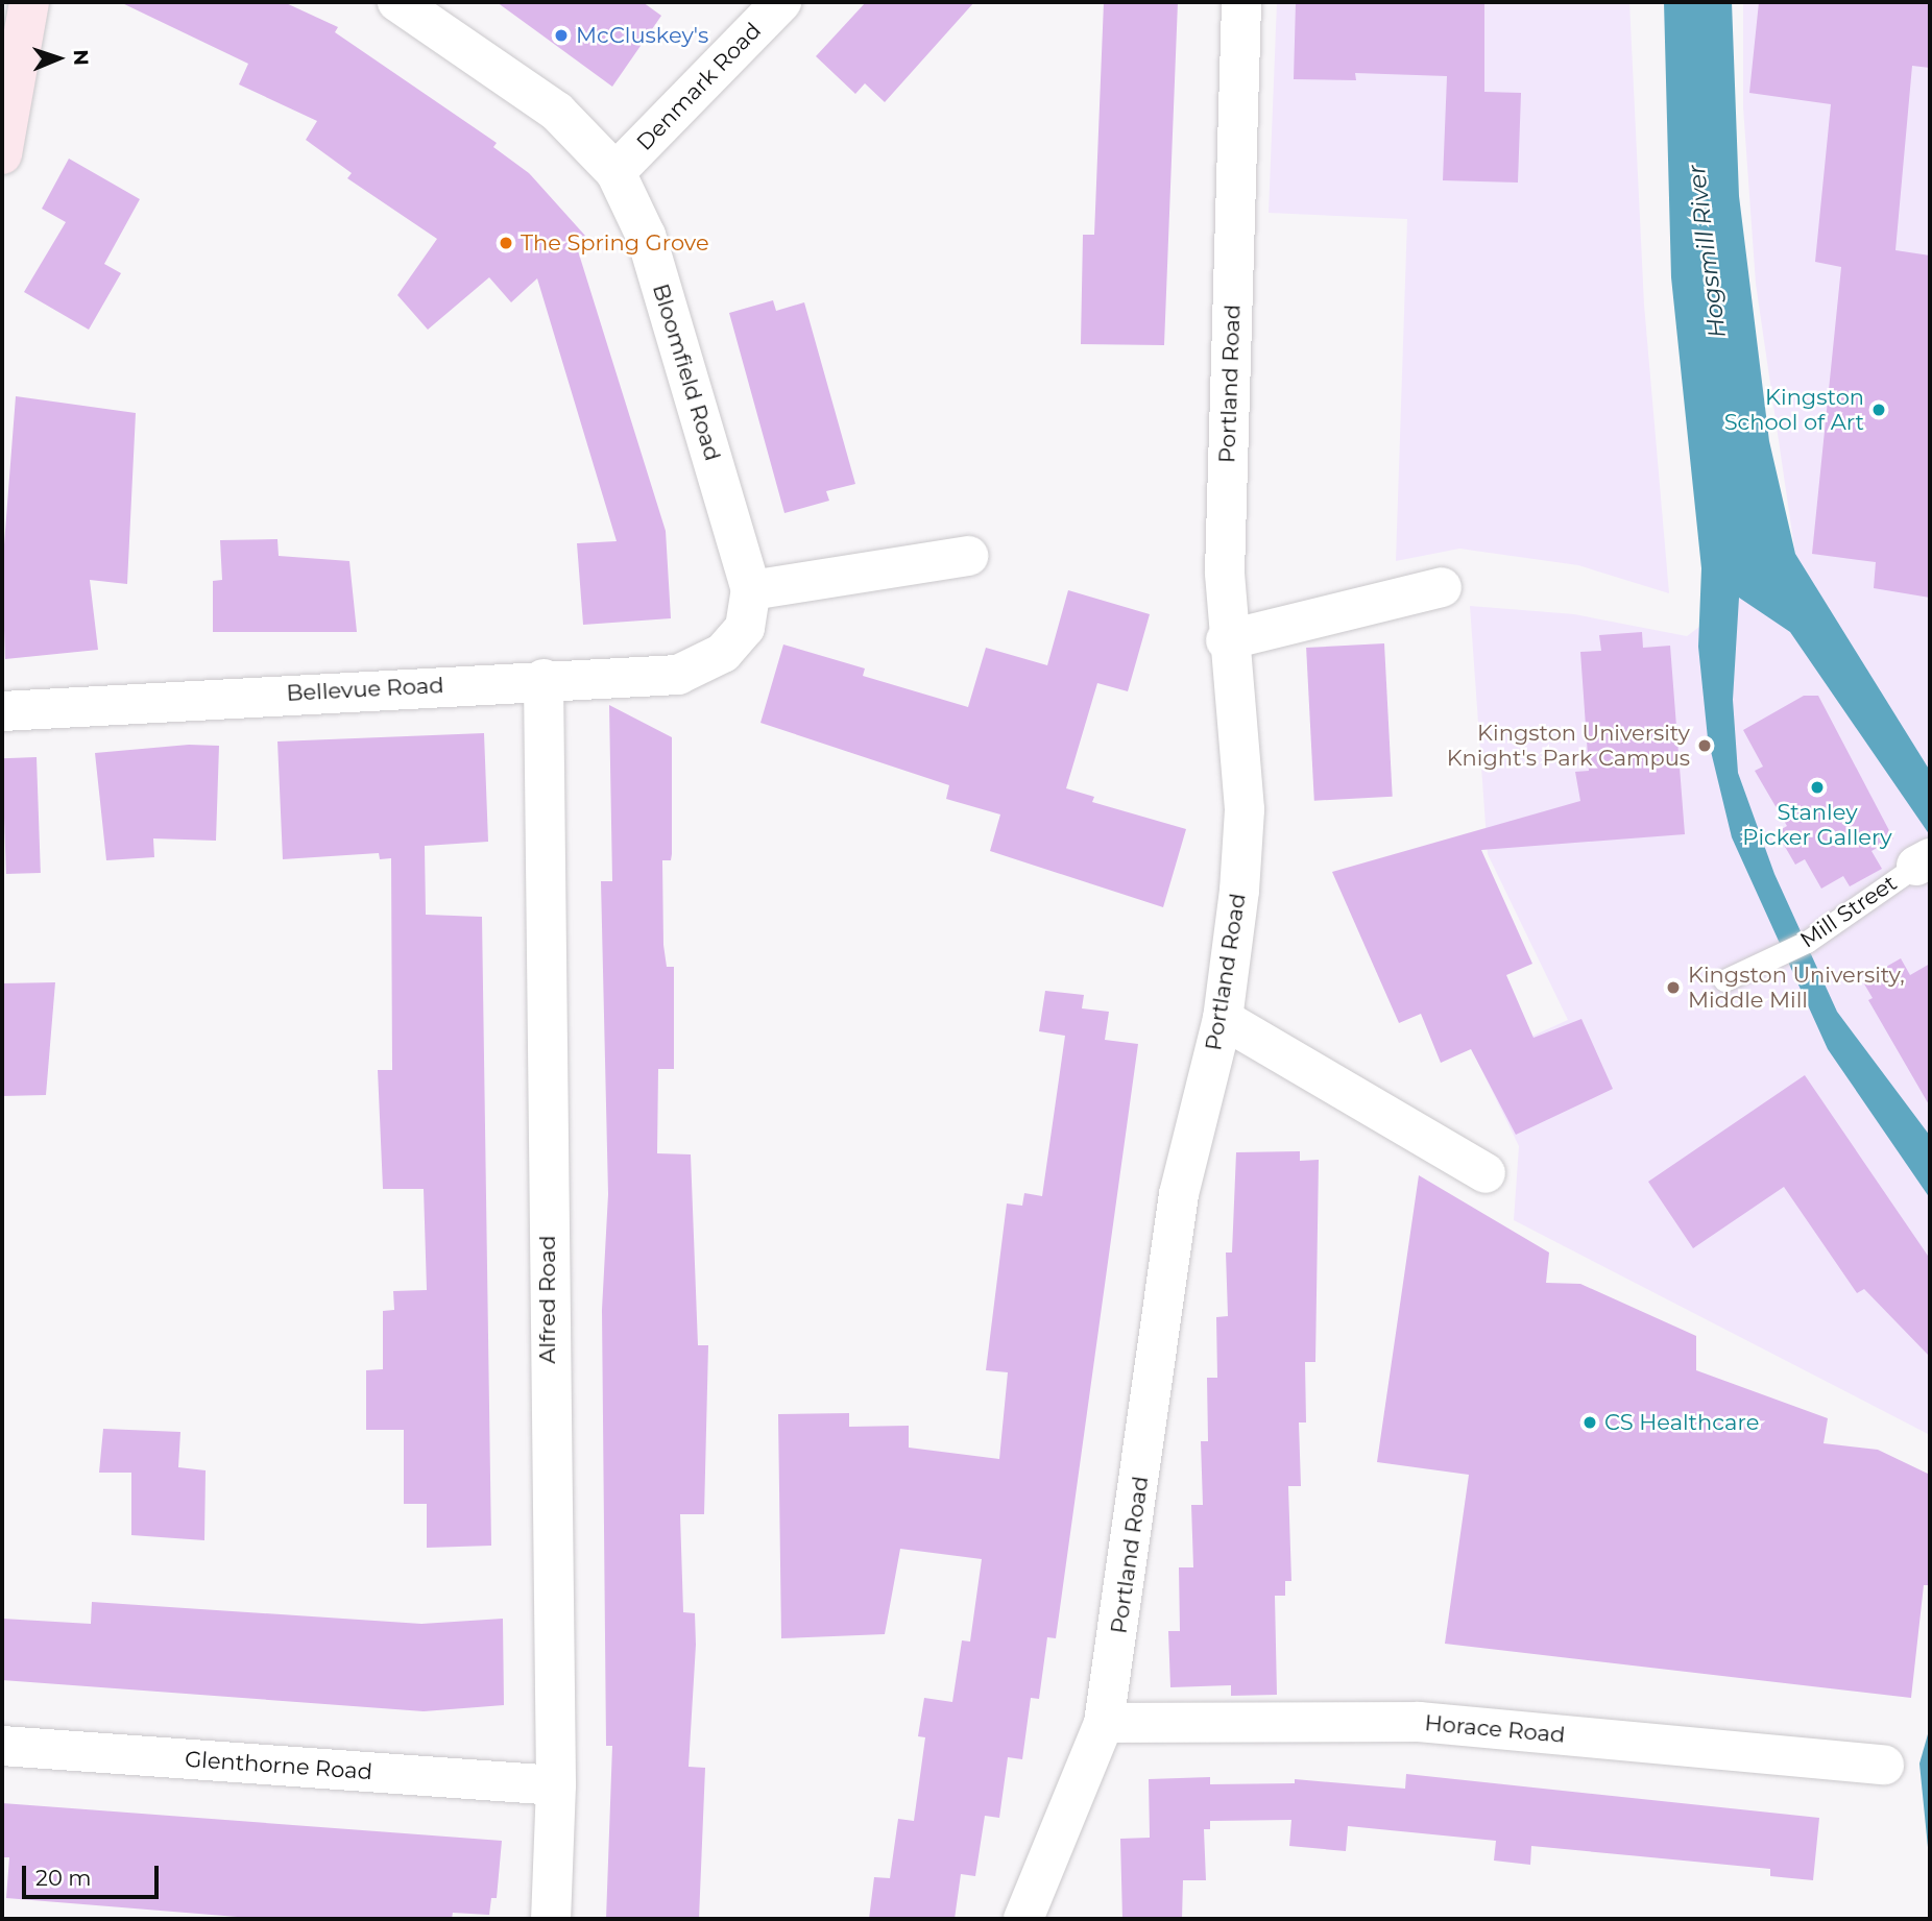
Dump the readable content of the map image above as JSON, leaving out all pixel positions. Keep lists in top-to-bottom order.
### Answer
{
  "streets": {
    "street": [
      "Denmark Road",
      "Bloomfield Road",
      "Portland Road",
      "Bellevue Road",
      "Alfred Road",
      "Horace Road",
      "Glenthorne Road"
    ],
    "lane": ["Mill Street"]
  },
  "crossings": [
    ["Denmark Road", "Bloomfield Road"],
    ["Bloomfield Road", "Bellevue Road"],
    ["Portland Road", "Horace Road"],
    ["Bellevue Road", "Alfred Road"],
    ["Alfred Road", "Glenthorne Road"]
  ],
  "water": ["Hogsmill River"],
  "places": [
    "McCluskey's",
    "The Spring Grove",
    "Kingston School of Art",
    "Kingston University Knight's Park Campus",
    "Stanley Picker Gallery",
    "Kingston University, Middle Mill",
    "CS Healthcare"
  ],
  "scale_bar": "20 m",
  "north": "right"
}
